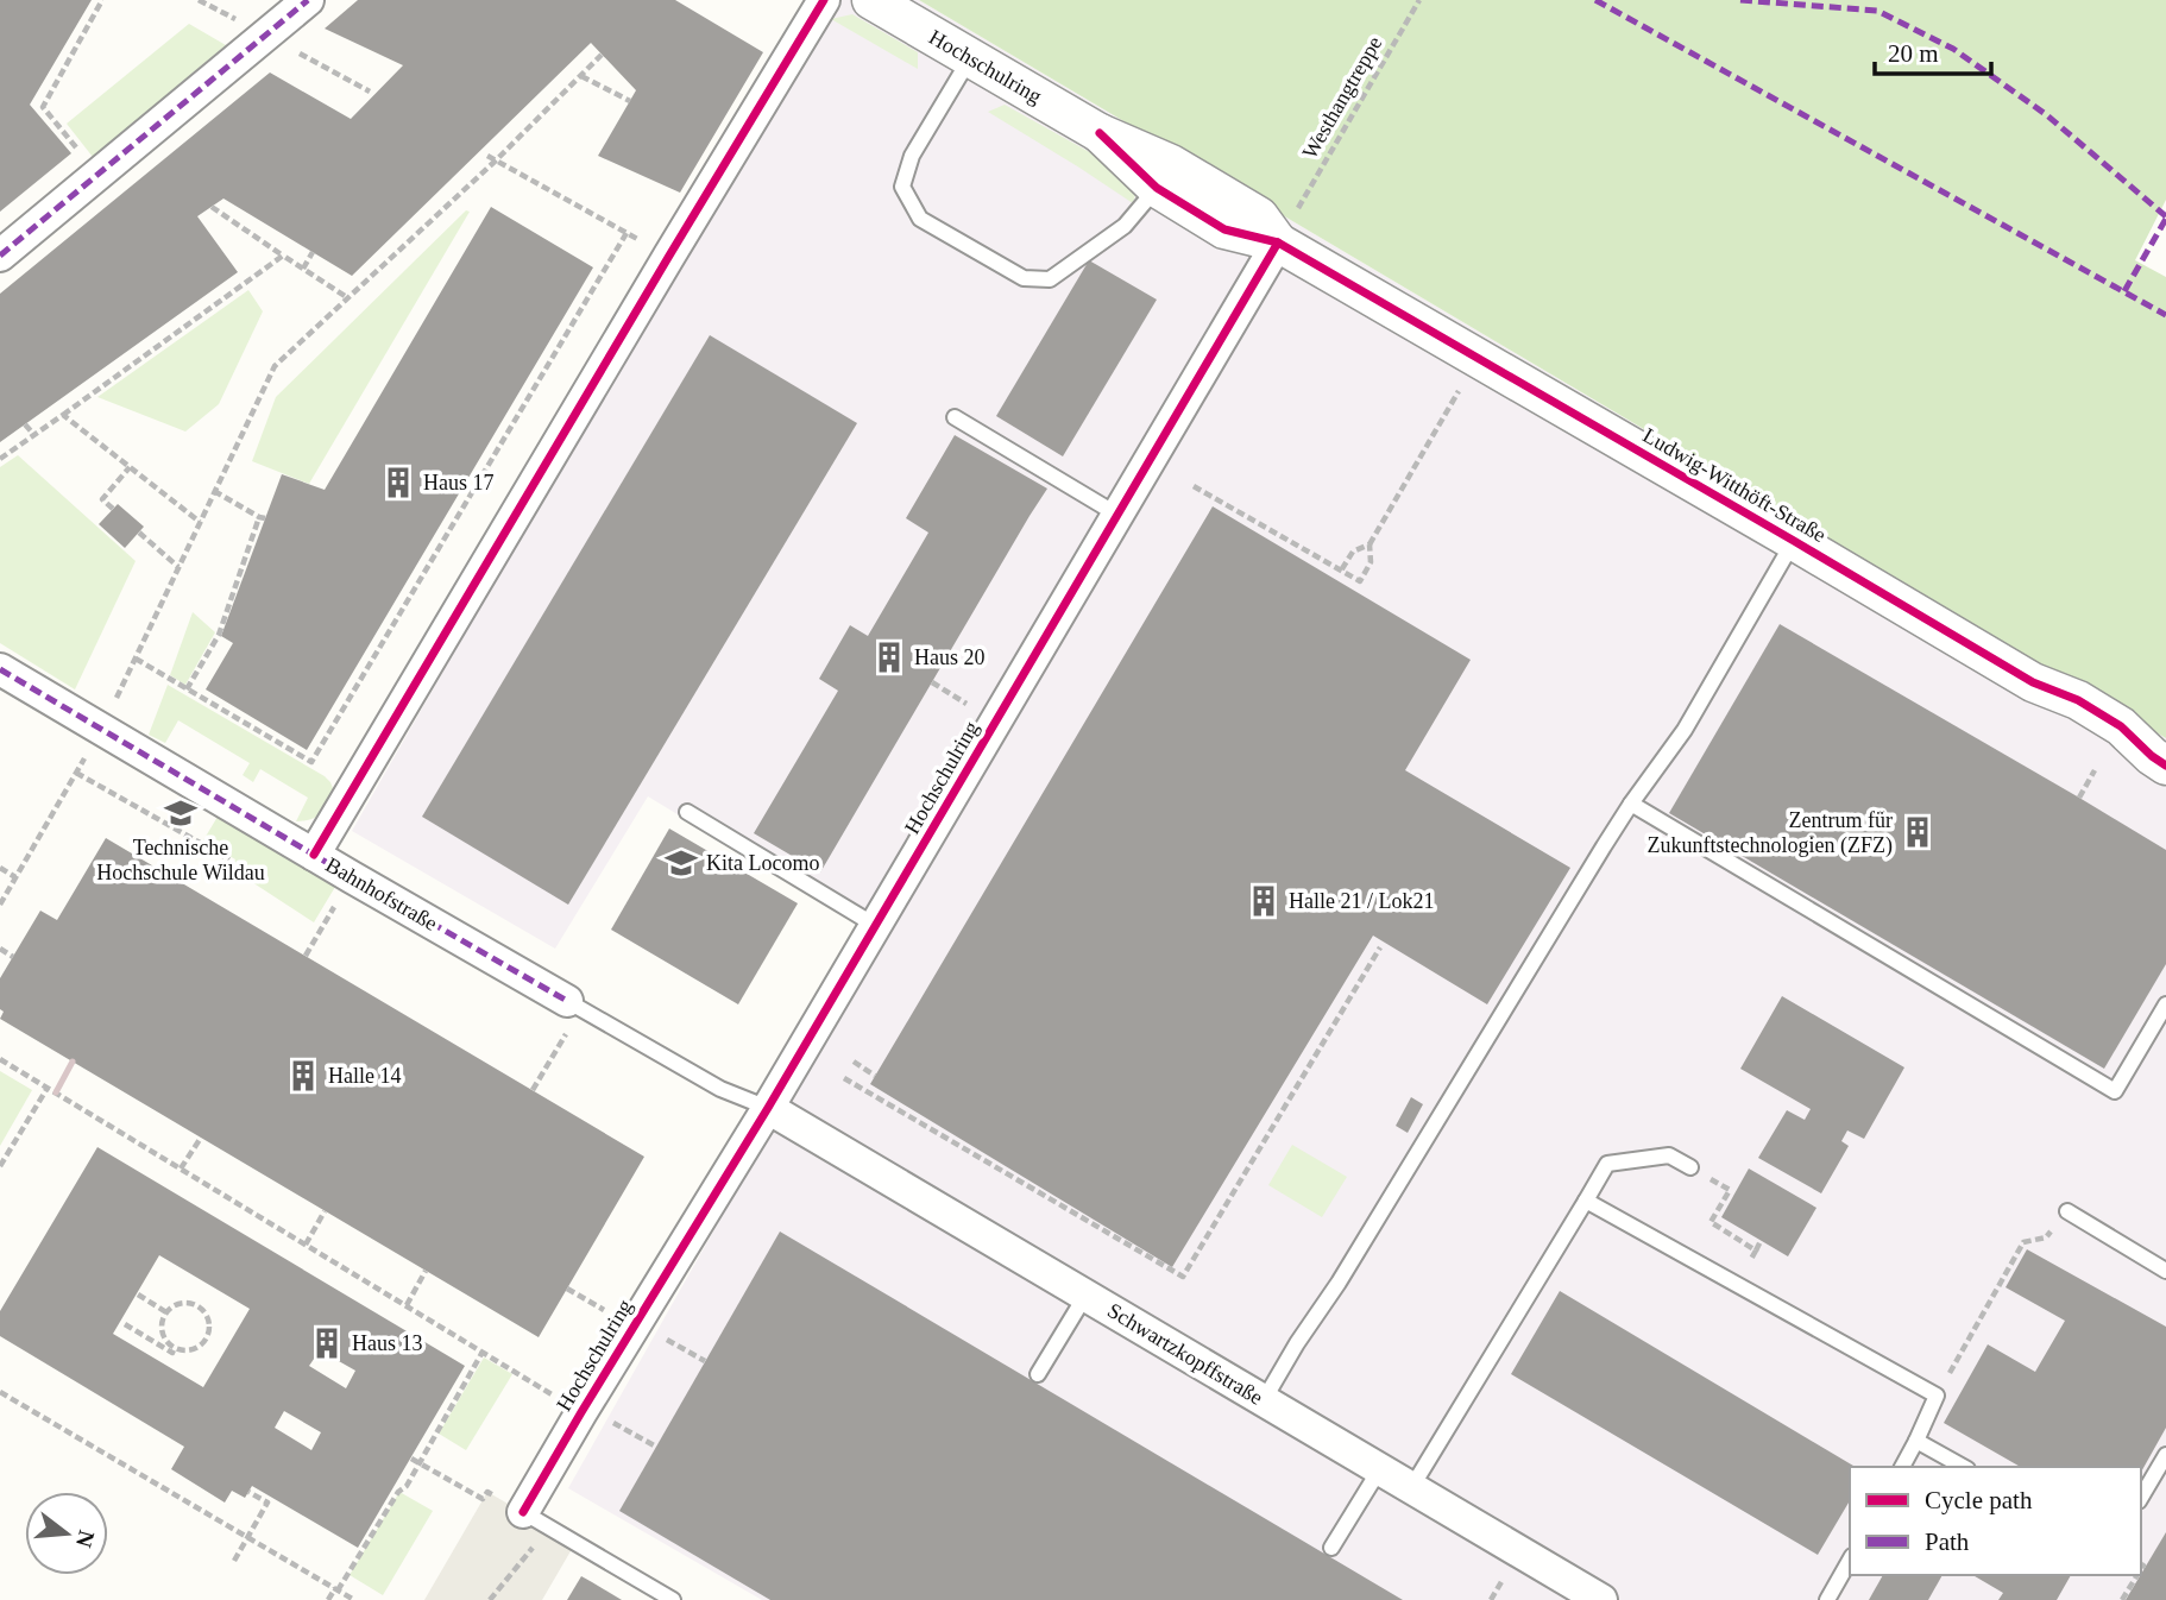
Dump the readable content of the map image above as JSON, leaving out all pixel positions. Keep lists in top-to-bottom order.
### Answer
{
  "streets": {
    "street": [
      "Hochschulring",
      "Ludwig-Witthöft-Straße",
      "Bahnhofstraße",
      "Schwartzkopffstraße"
    ],
    "path": ["Westhangtreppe"]
  },
  "crossings": [
    ["Hochschulring", "Westhangtreppe"],
    ["Hochschulring", "Ludwig-Witthöft-Straße"],
    ["Hochschulring", "Bahnhofstraße"],
    ["Hochschulring", "Schwartzkopffstraße"],
    ["Westhangtreppe", "Ludwig-Witthöft-Straße"],
    ["Bahnhofstraße", "Schwartzkopffstraße"]
  ],
  "places": {
    "building": [
      "Haus 17",
      "Haus 20",
      "Zentrum für Zukunftstechnologien (ZFZ)",
      "Halle 21 / Lok21",
      "Halle 14",
      "Haus 13"
    ],
    "school or university": ["Technische Hochschule Wildau", "Kita Locomo"]
  },
  "legend": ["Cycle path", "Path"],
  "scale_bar": "20 m",
  "north": "right"
}
